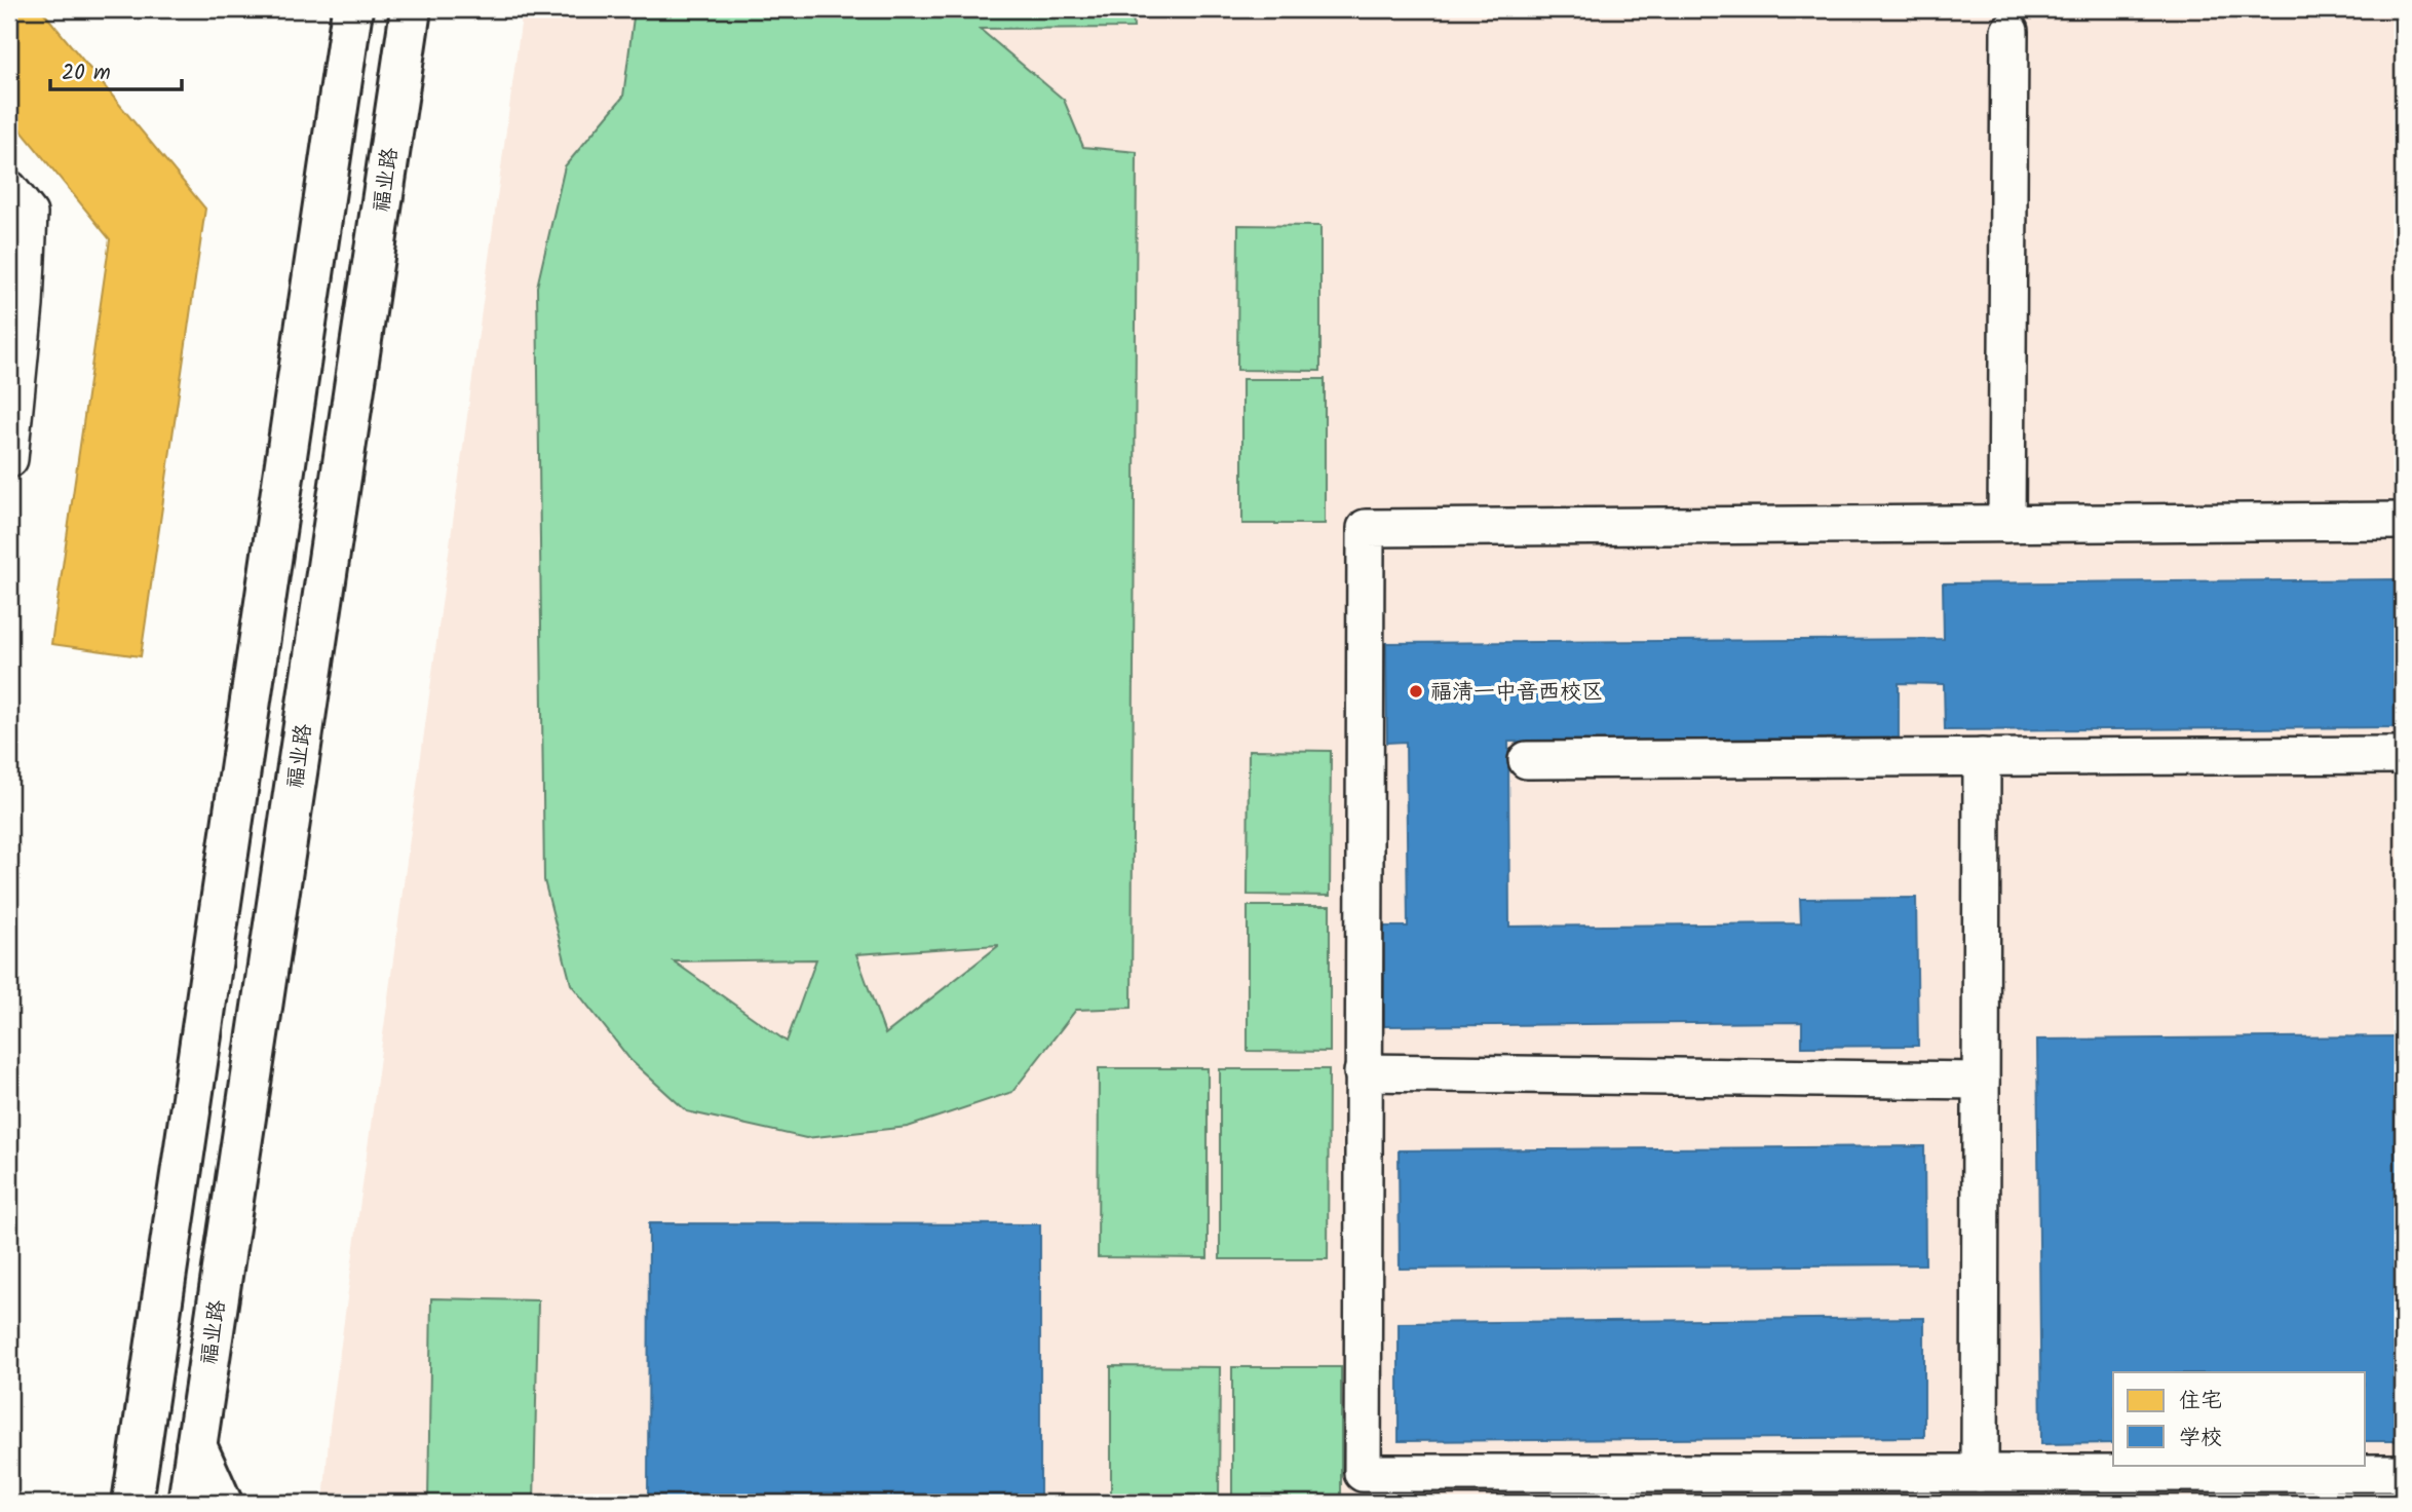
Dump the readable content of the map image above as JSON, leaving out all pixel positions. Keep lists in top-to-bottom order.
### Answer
{
  "streets": {
    "street": ["福业路"]
  },
  "places": ["福清一中音西校区"],
  "legend": ["住宅", "学校"],
  "scale_bar": "20 m"
}
